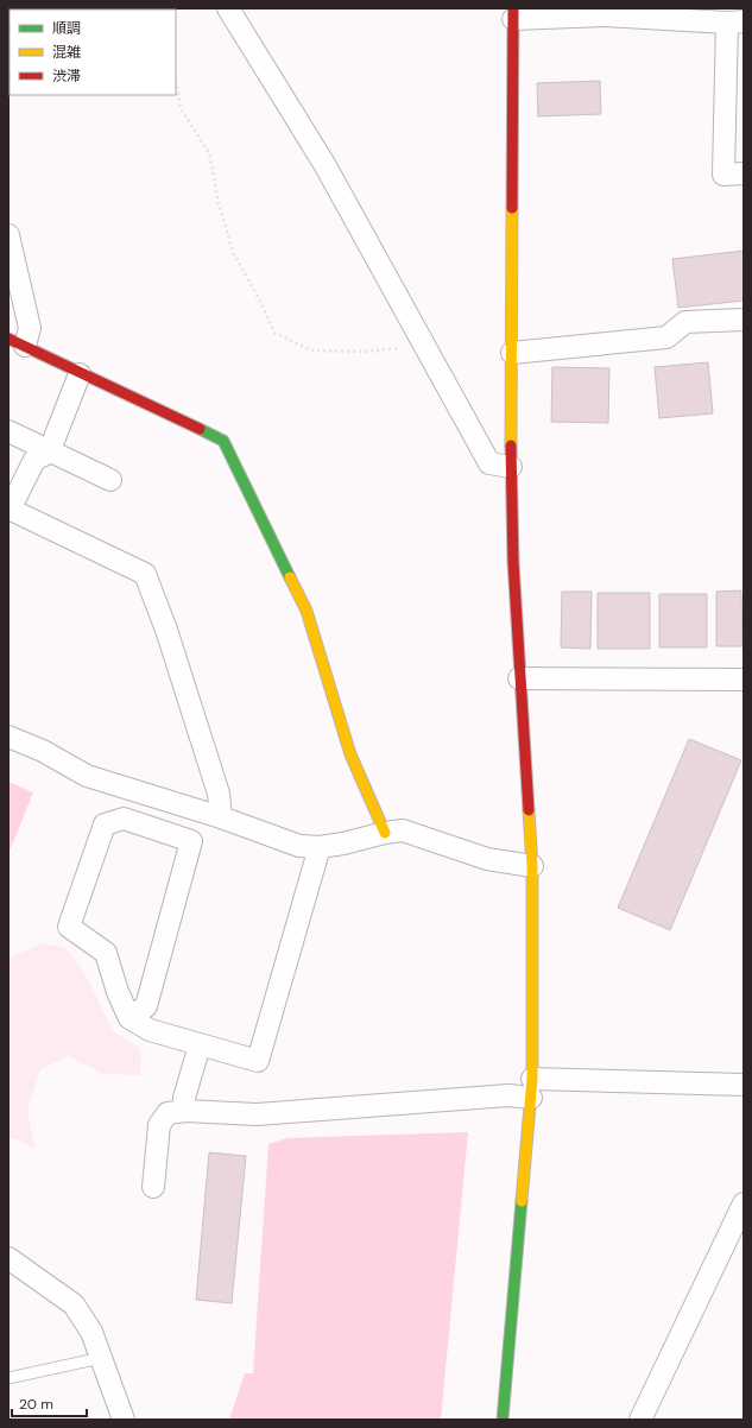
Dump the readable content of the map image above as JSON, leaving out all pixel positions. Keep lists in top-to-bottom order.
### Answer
{
  "legend": ["順調", "混雑", "渋滞"],
  "scale_bar": "20 m"
}
